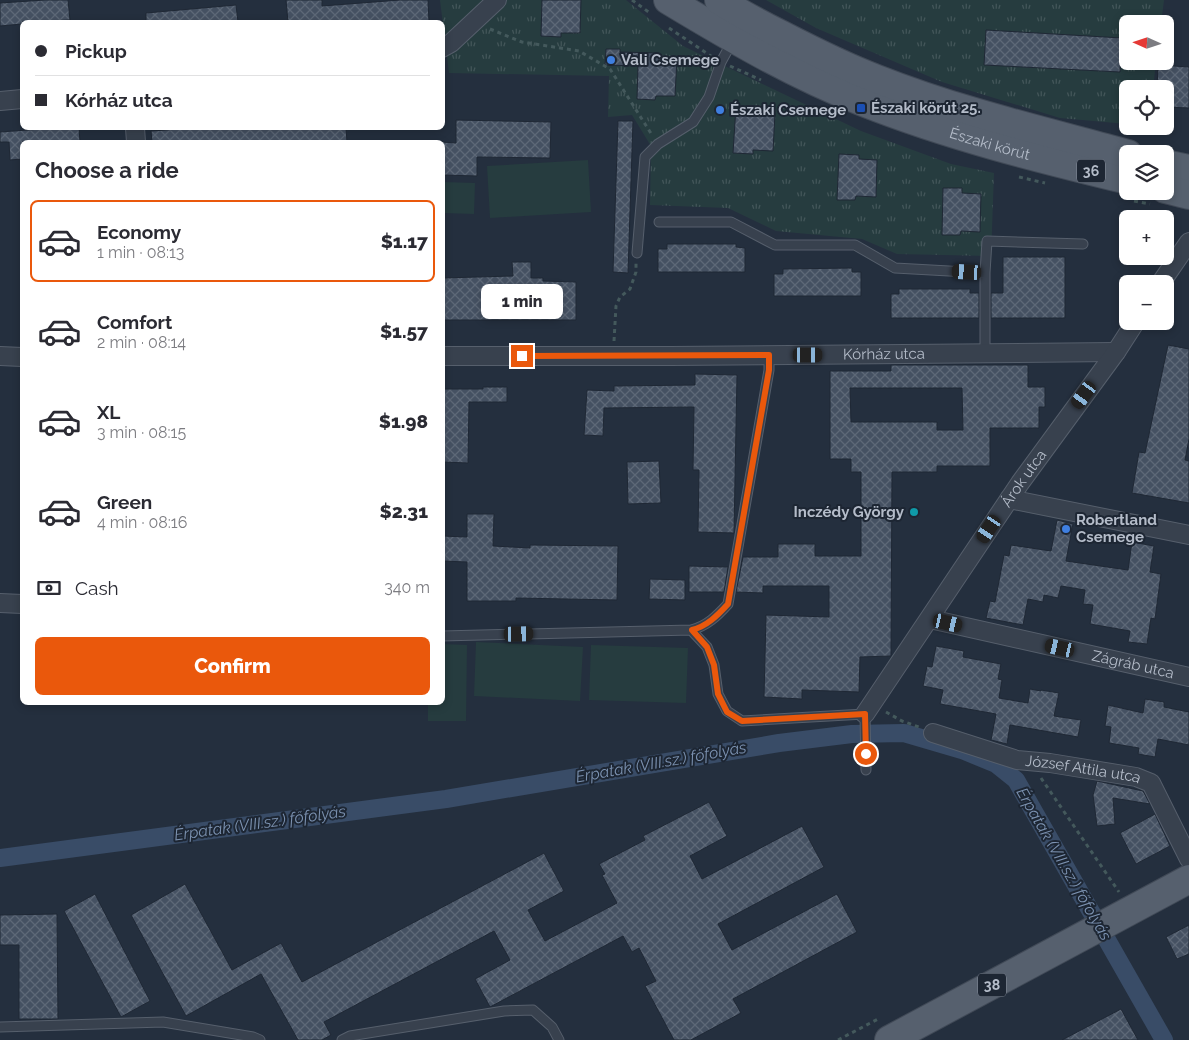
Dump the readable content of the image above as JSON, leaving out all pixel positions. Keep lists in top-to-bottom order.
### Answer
{
  "streets": {
    "main road": ["Északi körút", "36", "38"],
    "street": [
      "Kórház utca",
      "Árok utca",
      "Zágráb utca",
      "József Attila utca"
    ]
  },
  "crossings": [
    ["Kórház utca", "Árok utca"],
    ["Árok utca", "Zágráb utca"]
  ],
  "water": ["Érpatak (VIII.sz.) főfolyás"],
  "places": {
    "other": [
      "Vali Csemege",
      "Északi Csemege",
      "Inczédy György",
      "Robertland Csemege"
    ],
    "transit": ["Északi körút 25."]
  },
  "north": "left",
  "page": {
    "map_buttons": ["+", "−"],
    "banner": ["Pickup", "Kórház utca"],
    "heading": "Choose a ride",
    "list": [
      {
        "name": "Economy",
        "note": "1 min · 08:13",
        "value": "$1.17"
      },
      {
        "name": "Comfort",
        "note": "2 min · 08:14",
        "value": "$1.57"
      },
      {
        "name": "XL",
        "note": "3 min · 08:15",
        "value": "$1.98"
      },
      {
        "name": "Green",
        "note": "4 min · 08:16",
        "value": "$2.31"
      }
    ],
    "bubble": "1 min",
    "pay": ["Cash", "340 m"],
    "buttons": "Confirm"
  }
}
